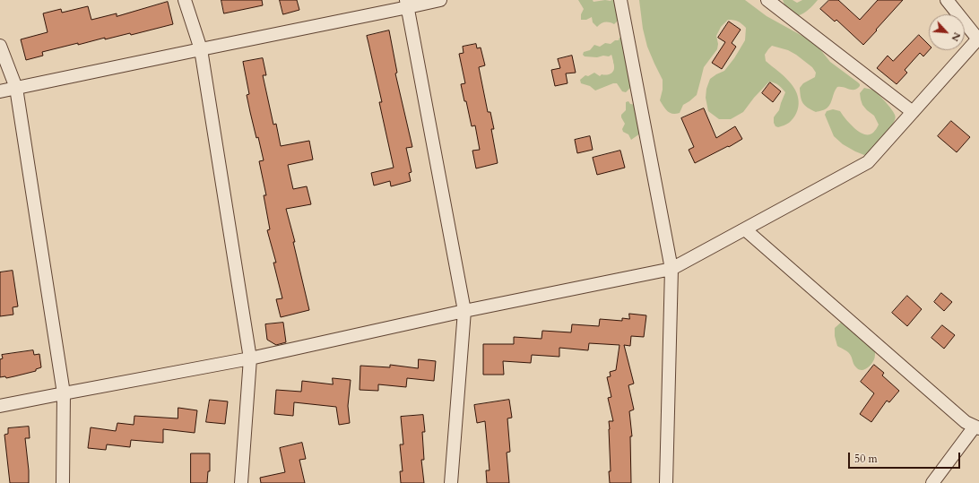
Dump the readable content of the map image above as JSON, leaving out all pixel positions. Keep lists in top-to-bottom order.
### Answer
{
  "scale_bar": "50 m",
  "north": "bottom right"
}
